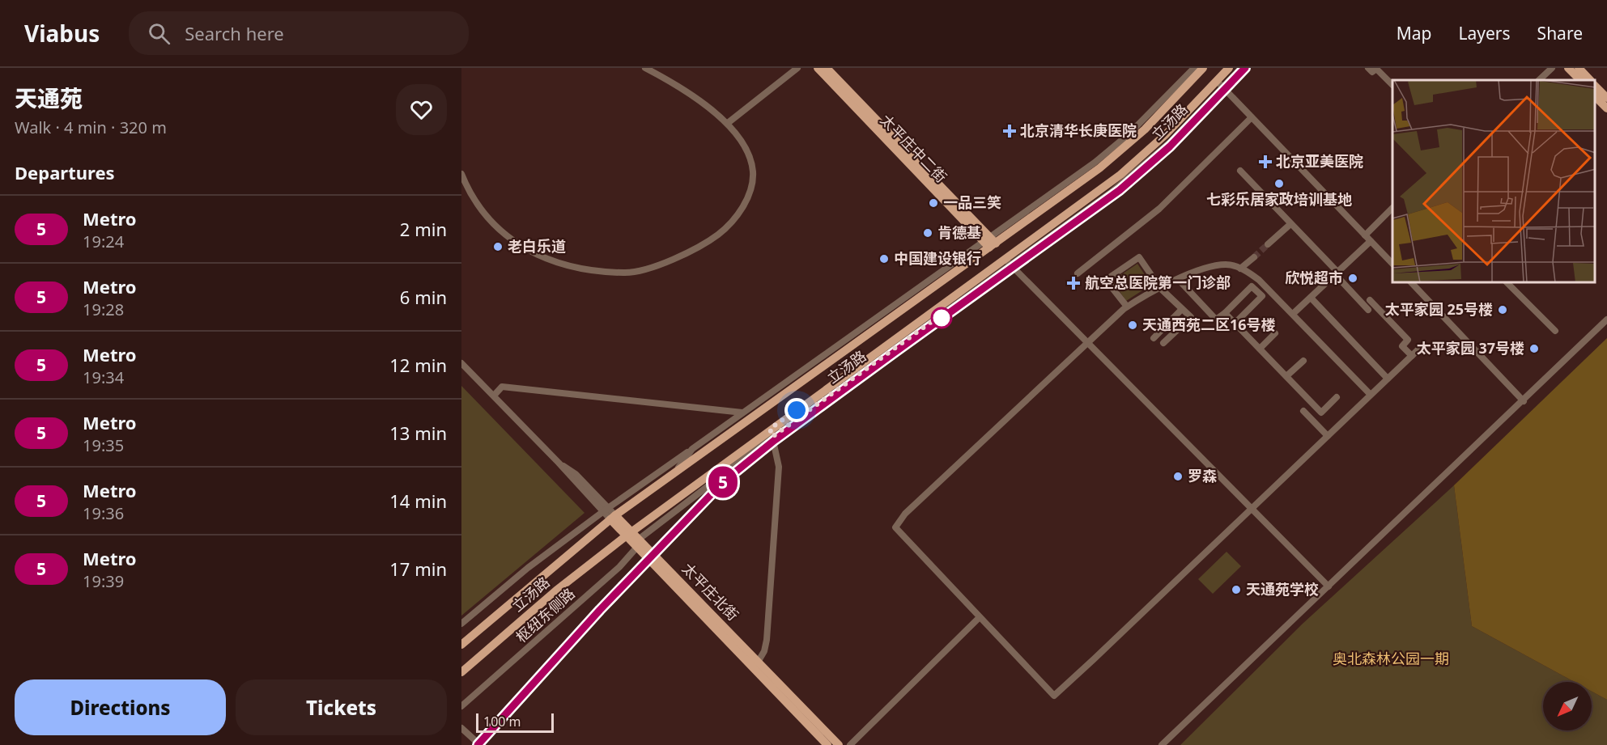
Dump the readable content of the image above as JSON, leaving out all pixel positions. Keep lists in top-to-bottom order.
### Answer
{
  "streets": {
    "main road": ["立汤路", "太平庄中二街", "太平庄北街"],
    "street": ["枢纽东侧路"]
  },
  "crossings": [
    ["立汤路", "太平庄中二街"],
    ["立汤路", "太平庄北街"],
    ["太平庄北街", "枢纽东侧路"]
  ],
  "parks": ["奥北森林公园一期"],
  "places": {
    "health": ["北京清华长庚医院", "北京亚美医院", "航空总医院第一门诊部"],
    "other": [
      "七彩乐居家政培训基地",
      "一品三笑",
      "肯德基",
      "老白乐道",
      "中国建设银行",
      "欣悦超市",
      "太平家园 25号楼",
      "天通西苑二区16号楼",
      "太平家园 37号楼",
      "罗森",
      "天通苑学校"
    ]
  },
  "lines": ["metro line 5"],
  "scale_bar": "100 m",
  "north": "bottom left",
  "page": {
    "header": "Viabus",
    "search": "Search here",
    "nav": ["Map", "Layers", "Share"],
    "heading": [
      ["天通苑", "Walk · 4 min · 320 m"],
      "Departures"
    ],
    "on_map": "5",
    "list": [
      {
        "mark": "5",
        "name": "Metro",
        "note": "19:24",
        "value": "2 min"
      },
      {
        "mark": "5",
        "name": "Metro",
        "note": "19:28",
        "value": "6 min"
      },
      {
        "mark": "5",
        "name": "Metro",
        "note": "19:34",
        "value": "12 min"
      },
      {
        "mark": "5",
        "name": "Metro",
        "note": "19:35",
        "value": "13 min"
      },
      {
        "mark": "5",
        "name": "Metro",
        "note": "19:36",
        "value": "14 min"
      },
      {
        "mark": "5",
        "name": "Metro",
        "note": "19:39",
        "value": "17 min"
      }
    ],
    "buttons": ["Directions", "Tickets"],
    "scale": "100 m"
  }
}
